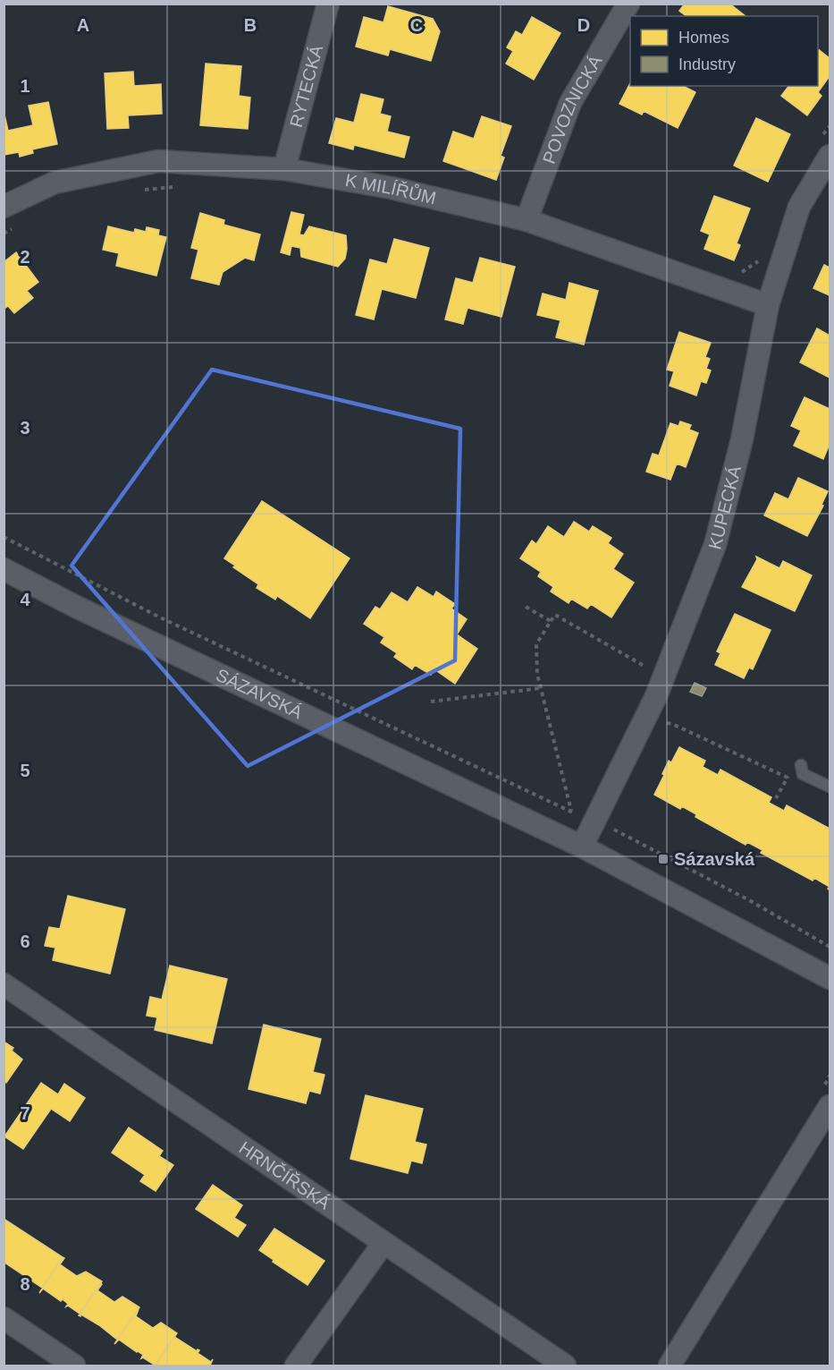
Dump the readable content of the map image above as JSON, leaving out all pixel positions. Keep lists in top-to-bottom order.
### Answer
{
  "streets": {
    "street": [
      "RYTECKÁ",
      "POVOZNICKÁ",
      "K MILÍŘŮM",
      "KUPECKÁ",
      "SÁZAVSKÁ",
      "HRNČÍŘSKÁ"
    ]
  },
  "crossings": [
    ["RYTECKÁ", "K MILÍŘŮM"],
    ["POVOZNICKÁ", "K MILÍŘŮM"],
    ["K MILÍŘŮM", "KUPECKÁ"],
    ["KUPECKÁ", "SÁZAVSKÁ"]
  ],
  "places": {
    "transit": ["Sázavská"]
  },
  "legend": ["Homes", "Industry"],
  "grid": {
    "columns": [
      "A",
      "B",
      "C",
      "D"
    ],
    "rows": [
      "1",
      "2",
      "3",
      "4",
      "5",
      "6",
      "7",
      "8"
    ]
  }
}
